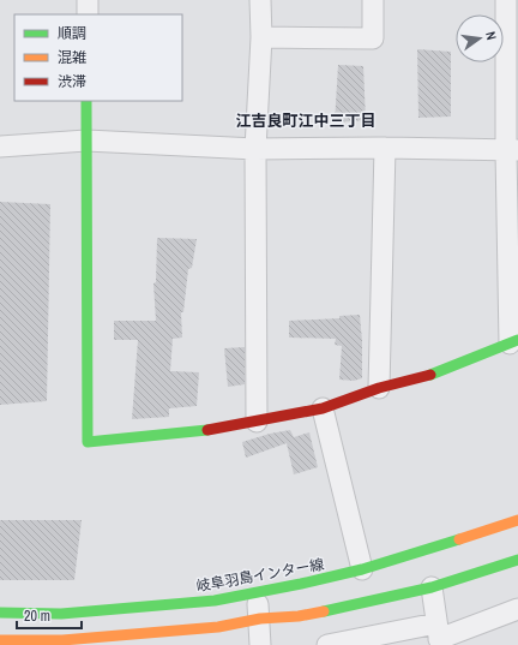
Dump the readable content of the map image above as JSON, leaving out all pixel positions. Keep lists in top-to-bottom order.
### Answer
{
  "streets": {
    "main road": ["岐阜羽島インター線"]
  },
  "districts": ["江吉良町江中三丁目"],
  "legend": ["順調", "混雑", "渋滞"],
  "scale_bar": "20 m",
  "north": "right"
}
